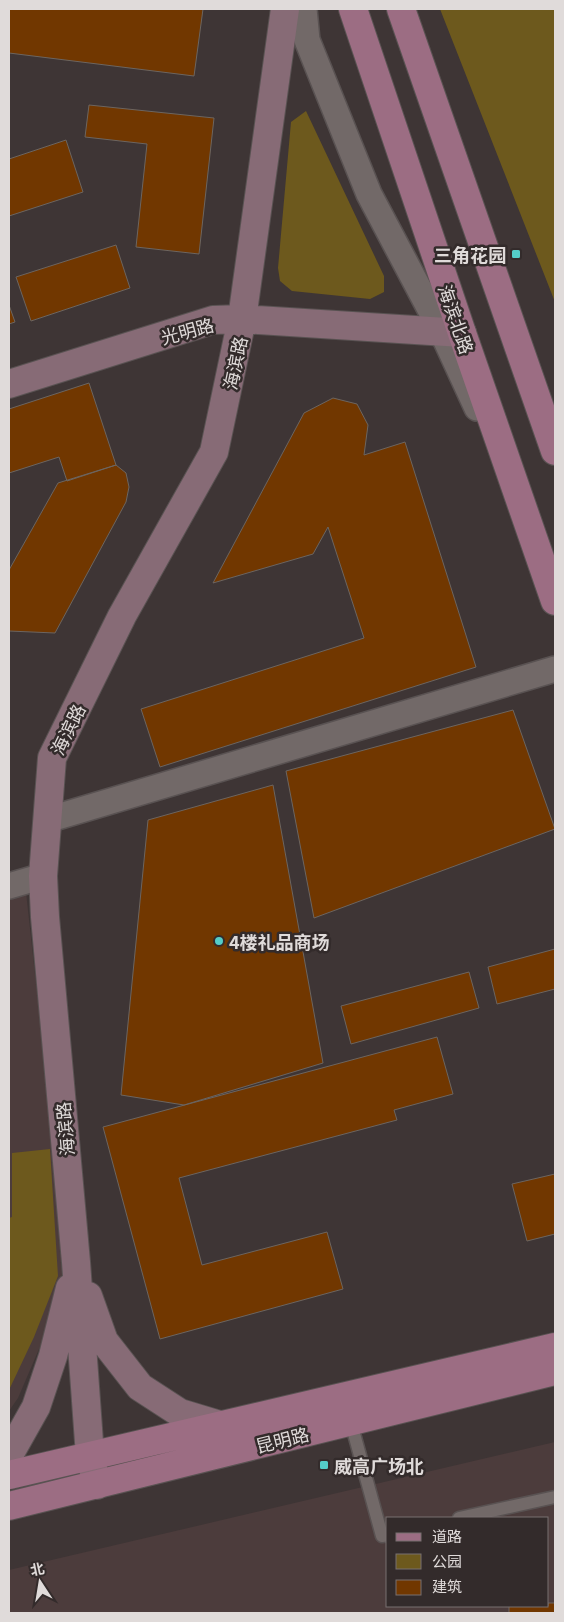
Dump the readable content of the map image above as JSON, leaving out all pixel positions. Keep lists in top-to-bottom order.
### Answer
{
  "streets": {
    "main road": [
      "海滨北路",
      "光明路",
      "海滨路",
      "昆明路"
    ]
  },
  "crossings": [
    ["海滨北路", "光明路"],
    ["光明路", "海滨路"],
    ["海滨路", "昆明路"]
  ],
  "places": {
    "transit": ["三角花园", "威高广场北"],
    "other": ["4楼礼品商场"]
  },
  "legend": ["道路", "公园", "建筑"],
  "north": "top"
}
